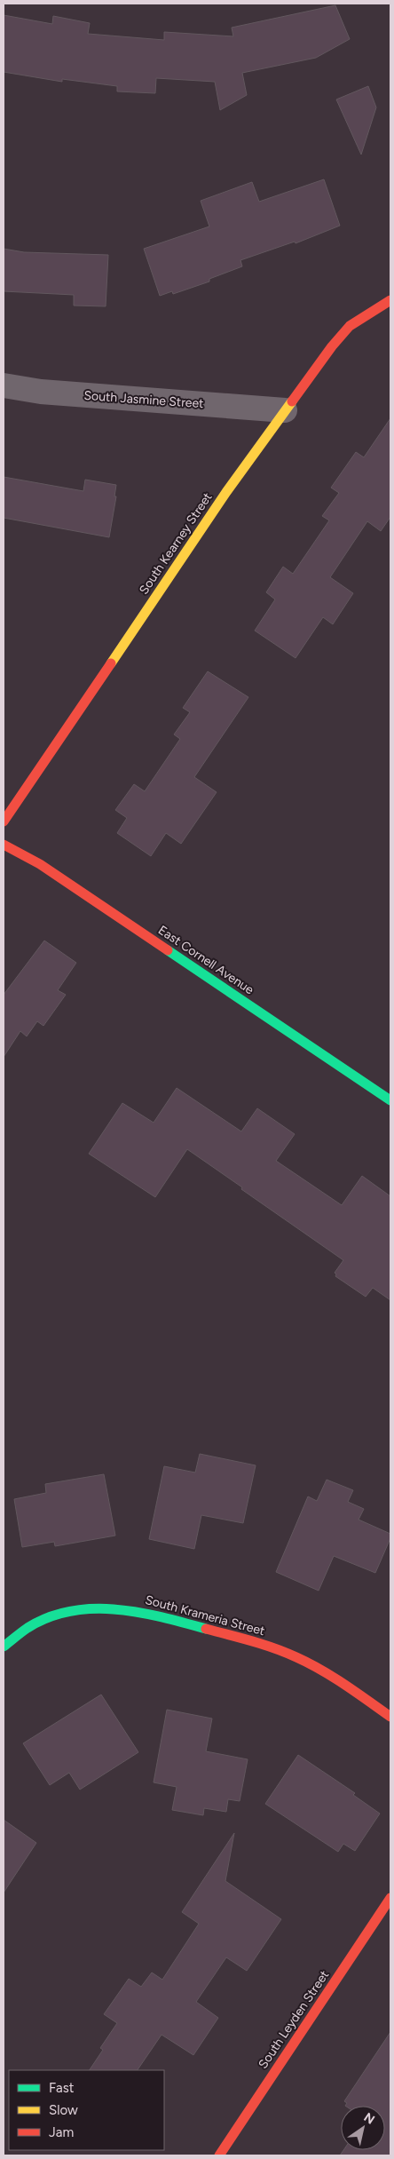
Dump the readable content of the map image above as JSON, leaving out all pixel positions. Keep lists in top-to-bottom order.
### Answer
{
  "streets": {
    "street": [
      "South Jasmine Street",
      "South Kearney Street",
      "East Cornell Avenue",
      "South Krameria Street",
      "South Leyden Street"
    ]
  },
  "crossings": [
    ["South Jasmine Street", "South Kearney Street"]
  ],
  "legend": ["Fast", "Slow", "Jam"],
  "north": "top right"
}
